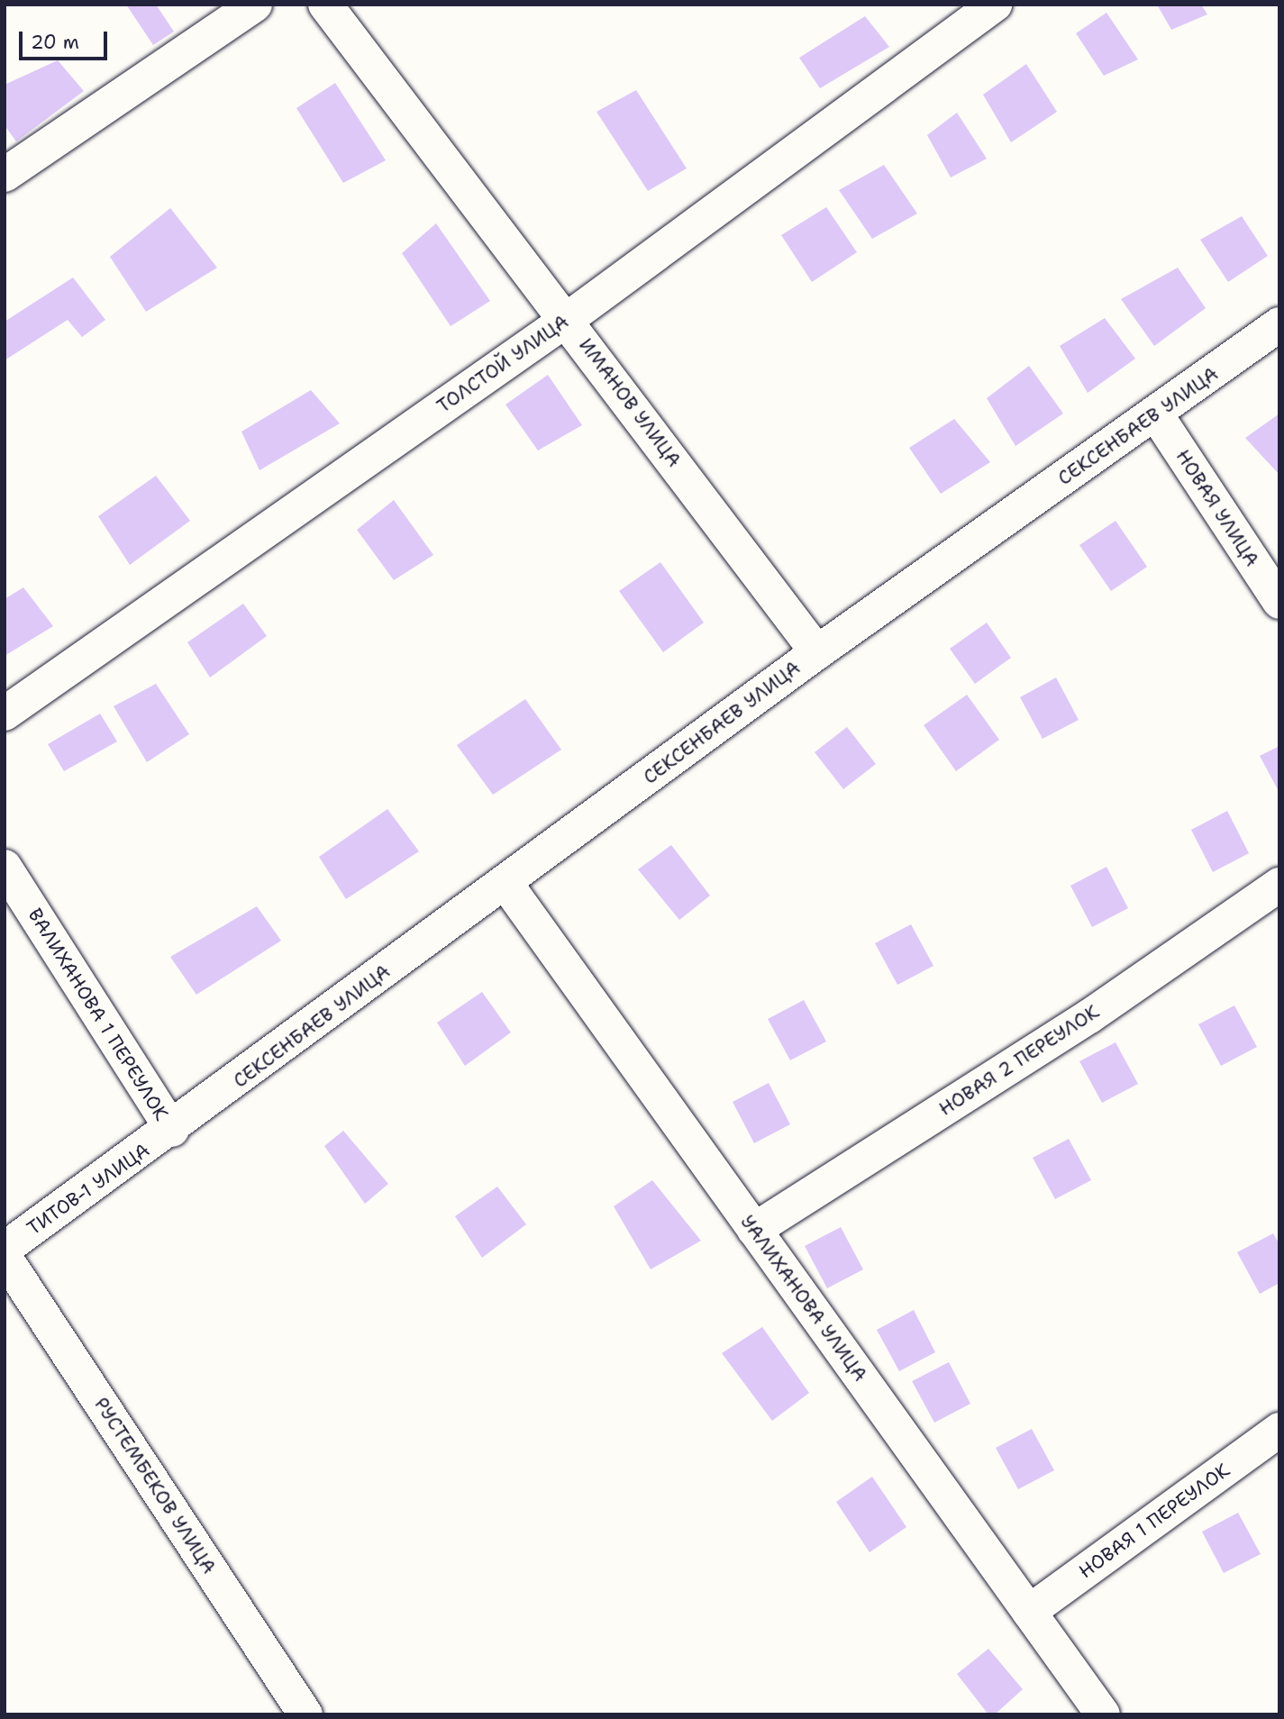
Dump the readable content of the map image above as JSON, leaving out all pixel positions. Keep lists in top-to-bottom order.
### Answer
{
  "streets": {
    "street": [
      "ТОЛСТОЙ УЛИЦА",
      "ИМАНОВ УЛИЦА",
      "СЕКСЕНБАЕВ УЛИЦА",
      "НОВАЯ УЛИЦА",
      "ВАЛИХАНОВА 1 ПЕРЕУЛОК",
      "НОВАЯ 2 ПЕРЕУЛОК",
      "ТИТОВ-1 УЛИЦА",
      "УАЛИХАНОВА УЛИЦА",
      "РУСТЕМБЕКОВ УЛИЦА",
      "НОВАЯ 1 ПЕРЕУЛОК"
    ]
  },
  "crossings": [
    ["ТОЛСТОЙ УЛИЦА", "ИМАНОВ УЛИЦА"],
    ["ИМАНОВ УЛИЦА", "СЕКСЕНБАЕВ УЛИЦА"],
    ["СЕКСЕНБАЕВ УЛИЦА", "НОВАЯ УЛИЦА"],
    ["СЕКСЕНБАЕВ УЛИЦА", "ВАЛИХАНОВА 1 ПЕРЕУЛОК"],
    ["СЕКСЕНБАЕВ УЛИЦА", "ТИТОВ-1 УЛИЦА"],
    ["СЕКСЕНБАЕВ УЛИЦА", "УАЛИХАНОВА УЛИЦА"],
    ["ВАЛИХАНОВА 1 ПЕРЕУЛОК", "ТИТОВ-1 УЛИЦА"],
    ["НОВАЯ 2 ПЕРЕУЛОК", "УАЛИХАНОВА УЛИЦА"],
    ["УАЛИХАНОВА УЛИЦА", "НОВАЯ 1 ПЕРЕУЛОК"]
  ],
  "scale_bar": "20 m"
}
